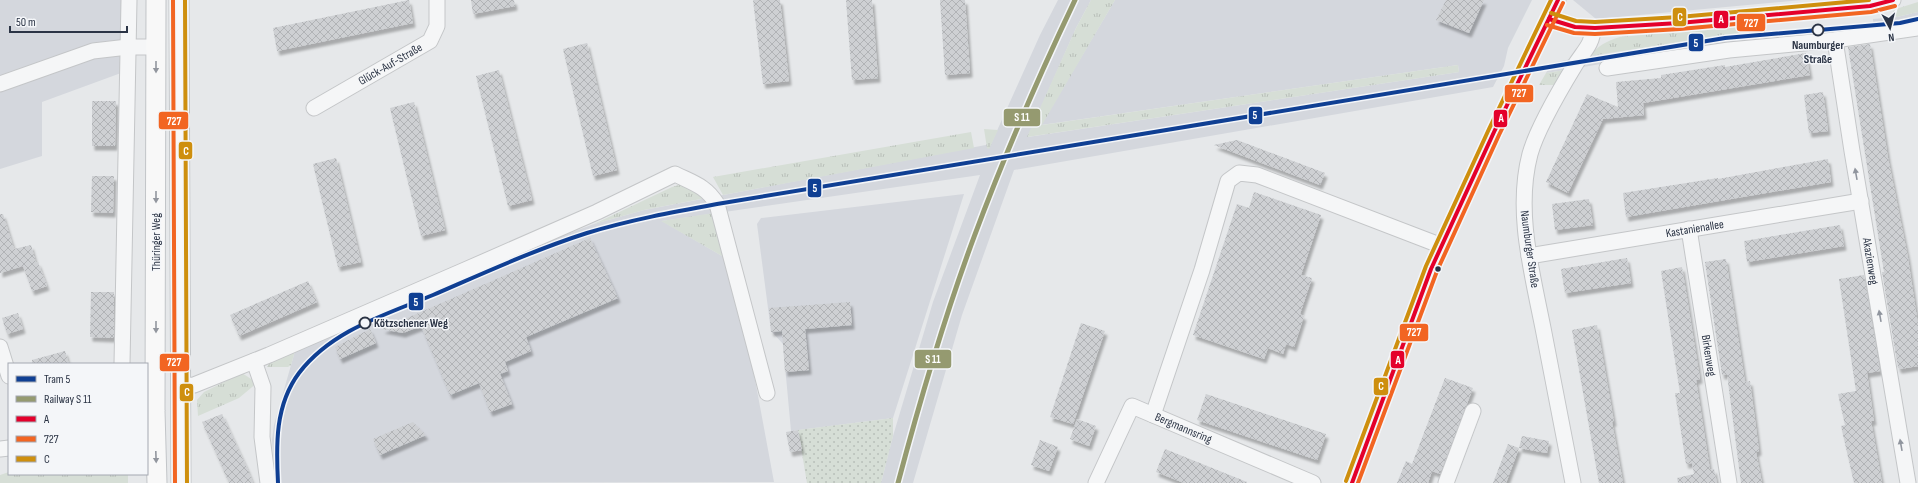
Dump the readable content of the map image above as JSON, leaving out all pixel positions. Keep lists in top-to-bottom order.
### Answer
{
  "streets": {
    "main road": ["Thüringer Weg"],
    "street": [
      "Glück-Auf-Straße",
      "Kastanienallee",
      "Naumburger Straße",
      "Akazienweg",
      "Birkenweg",
      "Bergmannsring"
    ]
  },
  "crossings": [
    ["Kastanienallee", "Naumburger Straße"],
    ["Kastanienallee", "Akazienweg"],
    ["Kastanienallee", "Birkenweg"]
  ],
  "one_way": ["Akazienweg"],
  "places": ["Naumburger Straße", "Kötzschener Weg"],
  "lines": [
    "transit line A",
    "transit line 727",
    "transit line C",
    "tram line 5"
  ],
  "legend": [
    "Tram 5",
    "Railway S 11",
    "A",
    "727",
    "C"
  ],
  "scale_bar": "50 m",
  "north": "bottom"
}
